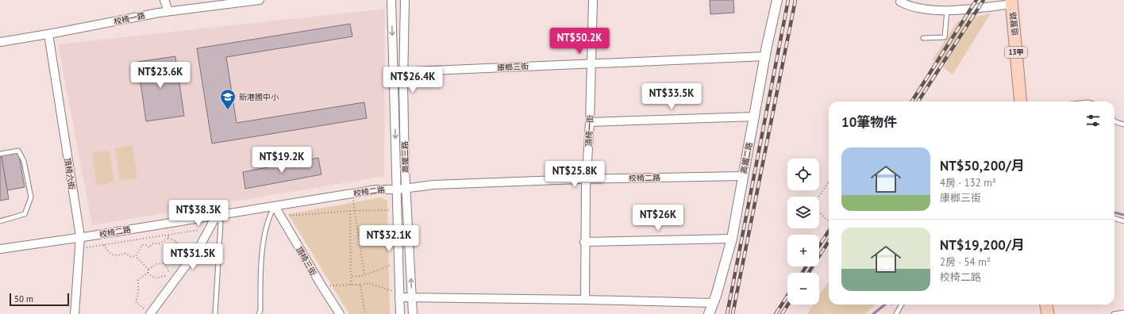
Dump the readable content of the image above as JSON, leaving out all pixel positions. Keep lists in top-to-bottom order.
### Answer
{
  "streets": {
    "main road": ["造豐路", "13甲"],
    "street": [
      "校椅一路",
      "康榔三街",
      "頂椅一街",
      "高鐵三路",
      "高鐵二路",
      "頂椅六街",
      "校椅二路",
      "頂椅三街"
    ]
  },
  "crossings": [
    ["校椅一路", "頂椅六街"],
    ["康榔三街", "頂椅一街"],
    ["康榔三街", "高鐵三路"],
    ["康榔三街", "高鐵二路"],
    ["頂椅一街", "校椅二路"],
    ["高鐵三路", "校椅二路"],
    ["高鐵二路", "校椅二路"],
    ["頂椅六街", "校椅二路"],
    ["校椅二路", "頂椅三街"]
  ],
  "places": {
    "school or university": ["新港國中小"]
  },
  "scale_bar": "50 m",
  "page": {
    "price": [
      "NT$50.2K",
      "NT$23.6K",
      "NT$26.4K",
      "NT$33.5K",
      "NT$19.2K",
      "NT$25.8K",
      "NT$38.3K",
      "NT$26K",
      "NT$32.1K",
      "NT$31.5K"
    ],
    "heading": "10筆物件",
    "list": [
      {
        "name": "NT$50,200/月",
        "note": "4房 · 132 m² · 康榔三街"
      },
      {
        "name": "NT$19,200/月",
        "note": "2房 · 54 m² · 校椅二路"
      }
    ],
    "map_buttons": ["+", "−"],
    "scale": "50 m"
  }
}
